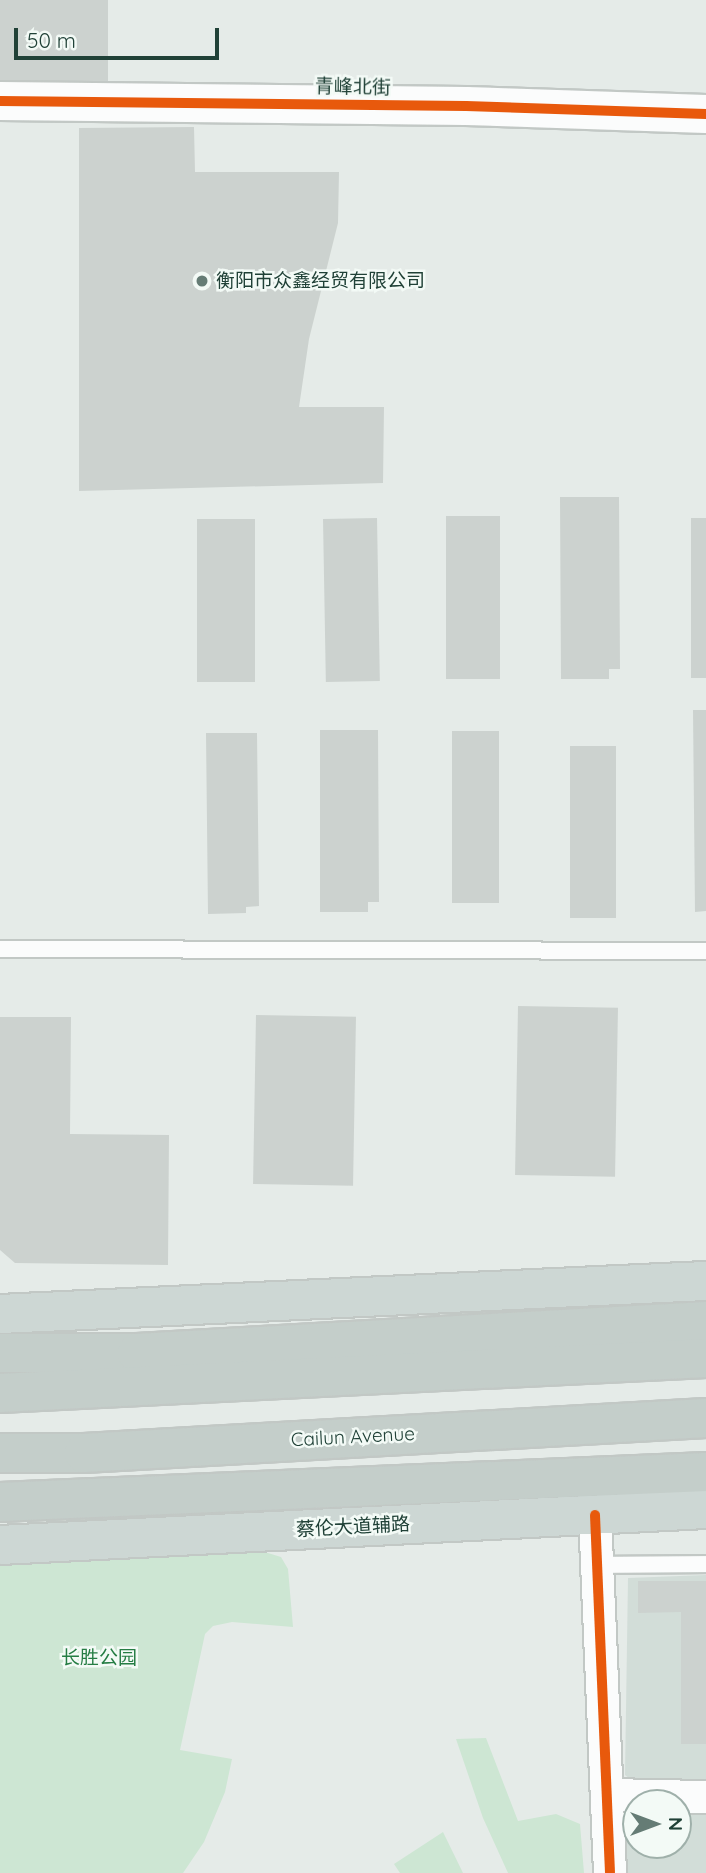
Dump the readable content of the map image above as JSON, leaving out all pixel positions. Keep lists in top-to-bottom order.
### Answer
{
  "streets": {
    "highway": ["Cailun Avenue"],
    "main road": ["蔡伦大道辅路"],
    "street": ["青峰北街"]
  },
  "parks": ["长胜公园"],
  "places": ["衡阳市众鑫经贸有限公司"],
  "scale_bar": "50 m",
  "north": "right"
}
